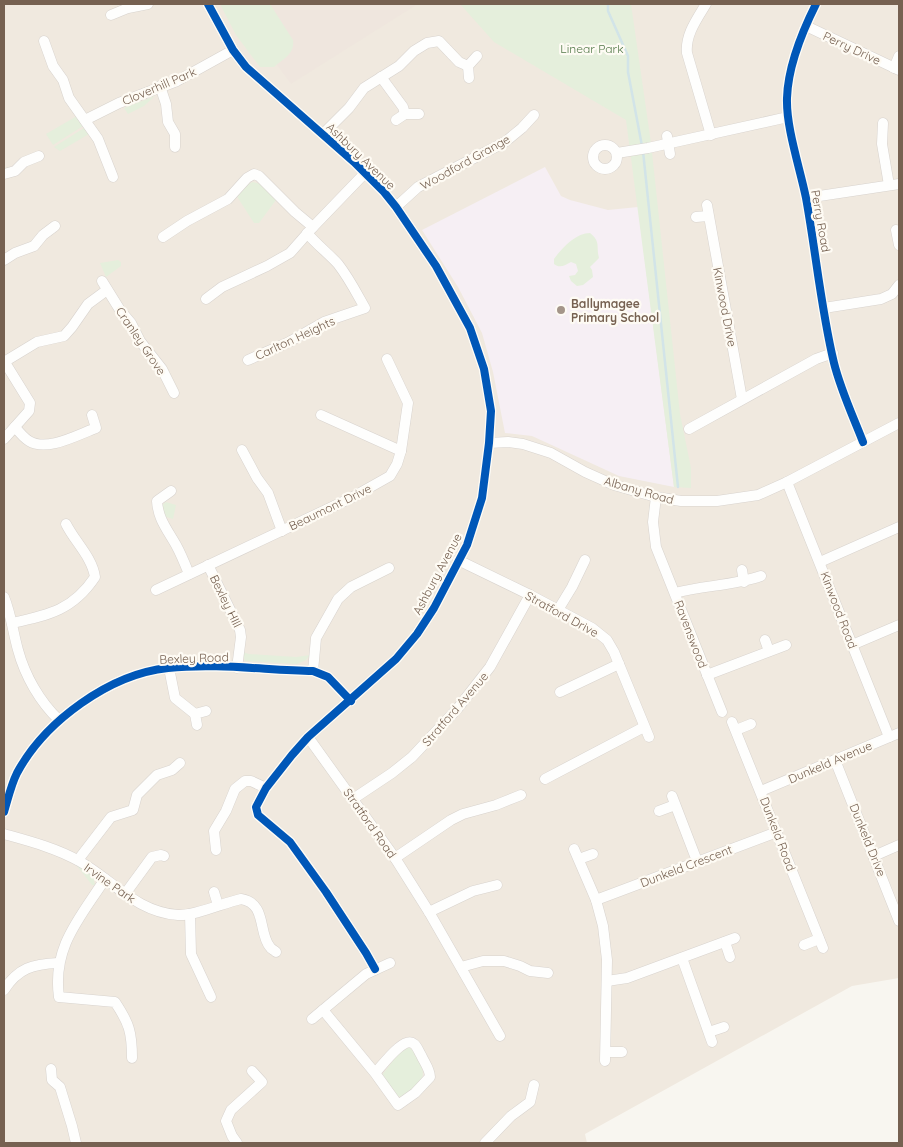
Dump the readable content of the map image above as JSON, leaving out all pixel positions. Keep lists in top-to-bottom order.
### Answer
{
  "streets": {
    "street": [
      "Perry Drive",
      "Cloverhill Park",
      "Ashbury Avenue",
      "Woodford Grange",
      "Perry Road",
      "Kinwood Drive",
      "Carlton Heights",
      "Cranley Grove",
      "Albany Road",
      "Beaumont Drive",
      "Bexley HIll",
      "Kinwood Road",
      "Stratford Drive",
      "Ravenswood",
      "Bexley Road",
      "Stratford Avenue",
      "Dunkeld Avenue",
      "Stratford Road",
      "Dunkeld Road",
      "Dunkeld Drive",
      "Dunkeld Crescent",
      "Irvine Park"
    ]
  },
  "crossings": [
    ["Perry Drive", "Perry Road"],
    ["Cloverhill Park", "Ashbury Avenue"],
    ["Ashbury Avenue", "Woodford Grange"],
    ["Ashbury Avenue", "Albany Road"],
    ["Ashbury Avenue", "Stratford Drive"],
    ["Ashbury Avenue", "Bexley Road"],
    ["Ashbury Avenue", "Stratford Road"],
    ["Perry Road", "Albany Road"],
    ["Albany Road", "Kinwood Road"],
    ["Albany Road", "Ravenswood"],
    ["Beaumont Drive", "Bexley HIll"],
    ["Bexley HIll", "Bexley Road"],
    ["Kinwood Road", "Dunkeld Avenue"],
    ["Stratford Drive", "Stratford Avenue"],
    ["Stratford Avenue", "Stratford Road"],
    ["Dunkeld Avenue", "Dunkeld Road"],
    ["Dunkeld Avenue", "Dunkeld Drive"],
    ["Dunkeld Road", "Dunkeld Crescent"]
  ],
  "parks": ["Linear Park"],
  "places": ["Ballymagee Primary School"]
}
